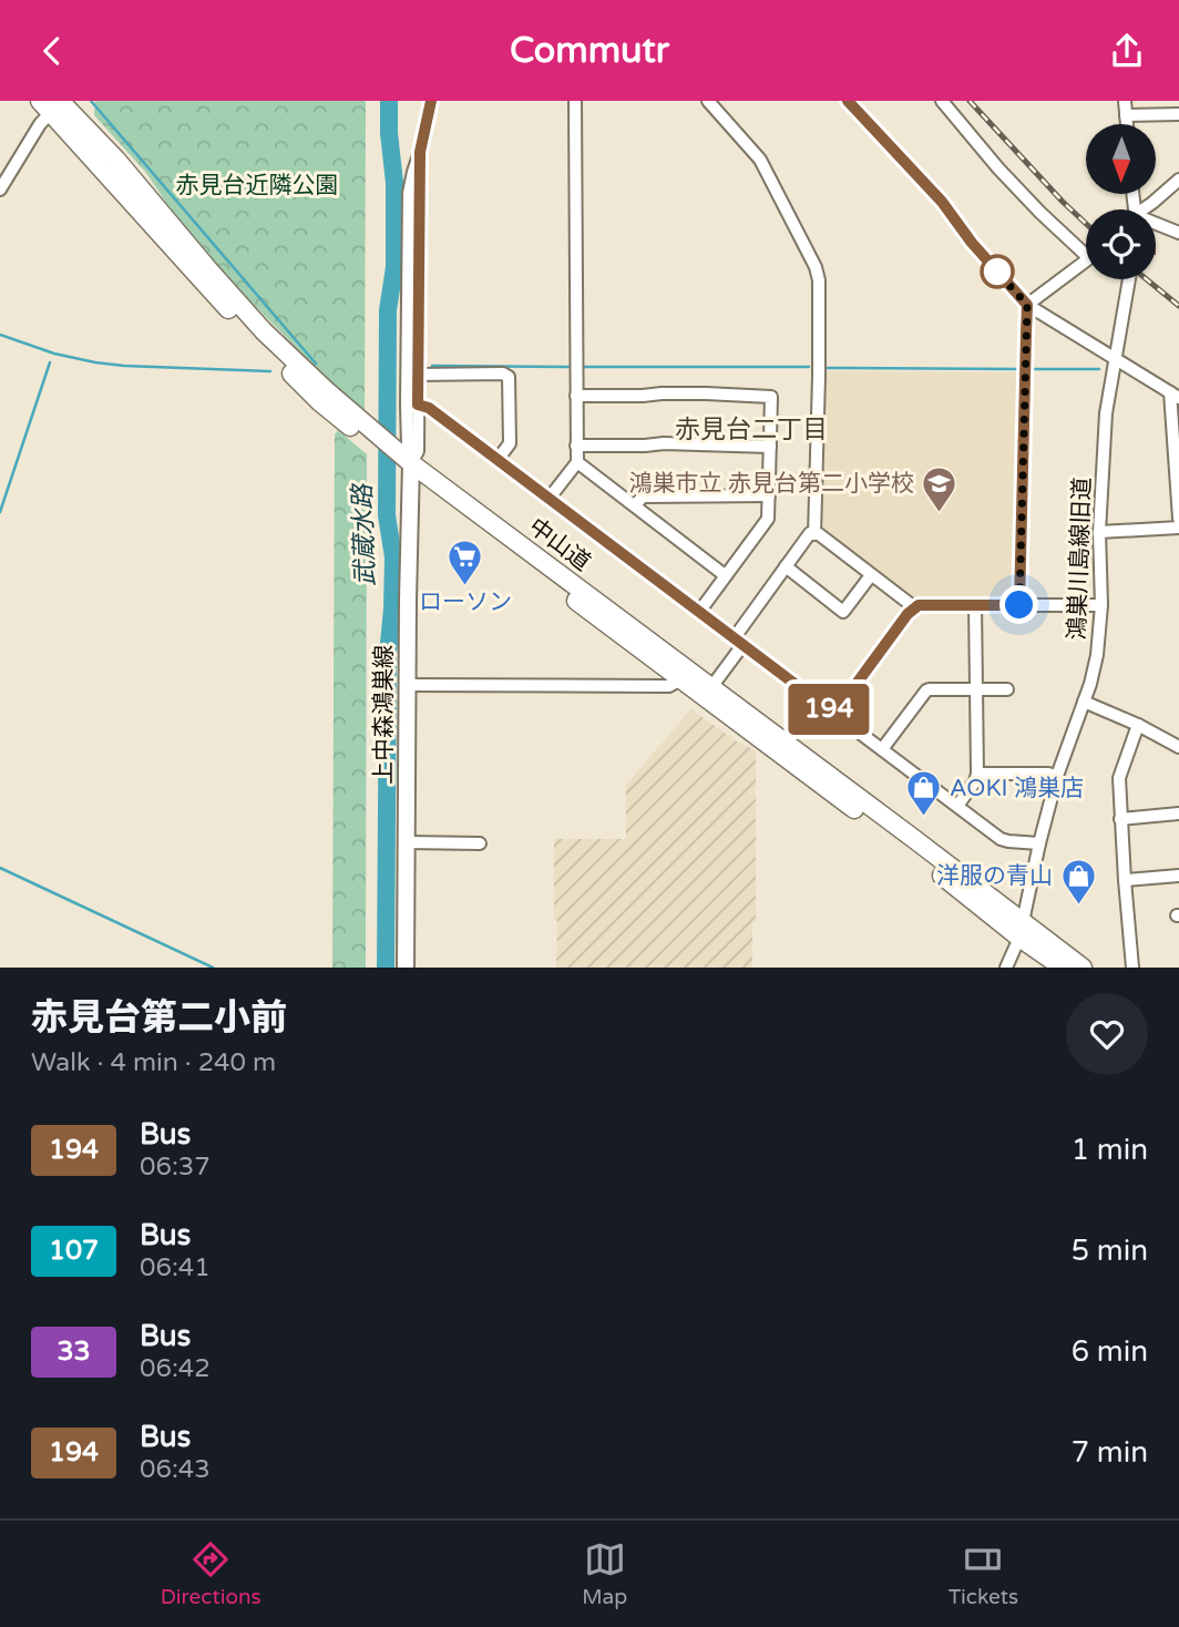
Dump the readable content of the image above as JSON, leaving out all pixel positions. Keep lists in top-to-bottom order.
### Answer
{
  "streets": {
    "highway": ["中山道"],
    "main road": ["上中森鴻巣線"],
    "street": ["鴻巣川島線旧道"]
  },
  "crossings": [
    ["中山道", "鴻巣川島線旧道"],
    ["中山道", "上中森鴻巣線"]
  ],
  "districts": ["赤見台二丁目"],
  "water": ["武蔵水路"],
  "parks": ["赤見台近隣公園"],
  "places": {
    "school or university": ["鴻巣市立 赤見台第二小学校"],
    "supermarket": ["ローソン"],
    "shop": ["AOKI 鴻巣店", "洋服の青山"]
  },
  "lines": ["bus line 194"],
  "north": "bottom",
  "page": {
    "header": "Commutr",
    "on_map": "194",
    "heading": ["赤見台第二小前", "Walk · 4 min · 240 m"],
    "list": [
      {
        "mark": "194",
        "name": "Bus",
        "note": "06:37",
        "value": "1 min"
      },
      {
        "mark": "107",
        "name": "Bus",
        "note": "06:41",
        "value": "5 min"
      },
      {
        "mark": "33",
        "name": "Bus",
        "note": "06:42",
        "value": "6 min"
      },
      {
        "mark": "194",
        "name": "Bus",
        "note": "06:43",
        "value": "7 min"
      }
    ],
    "tabs": ["Directions", "Map", "Tickets"]
  }
}
